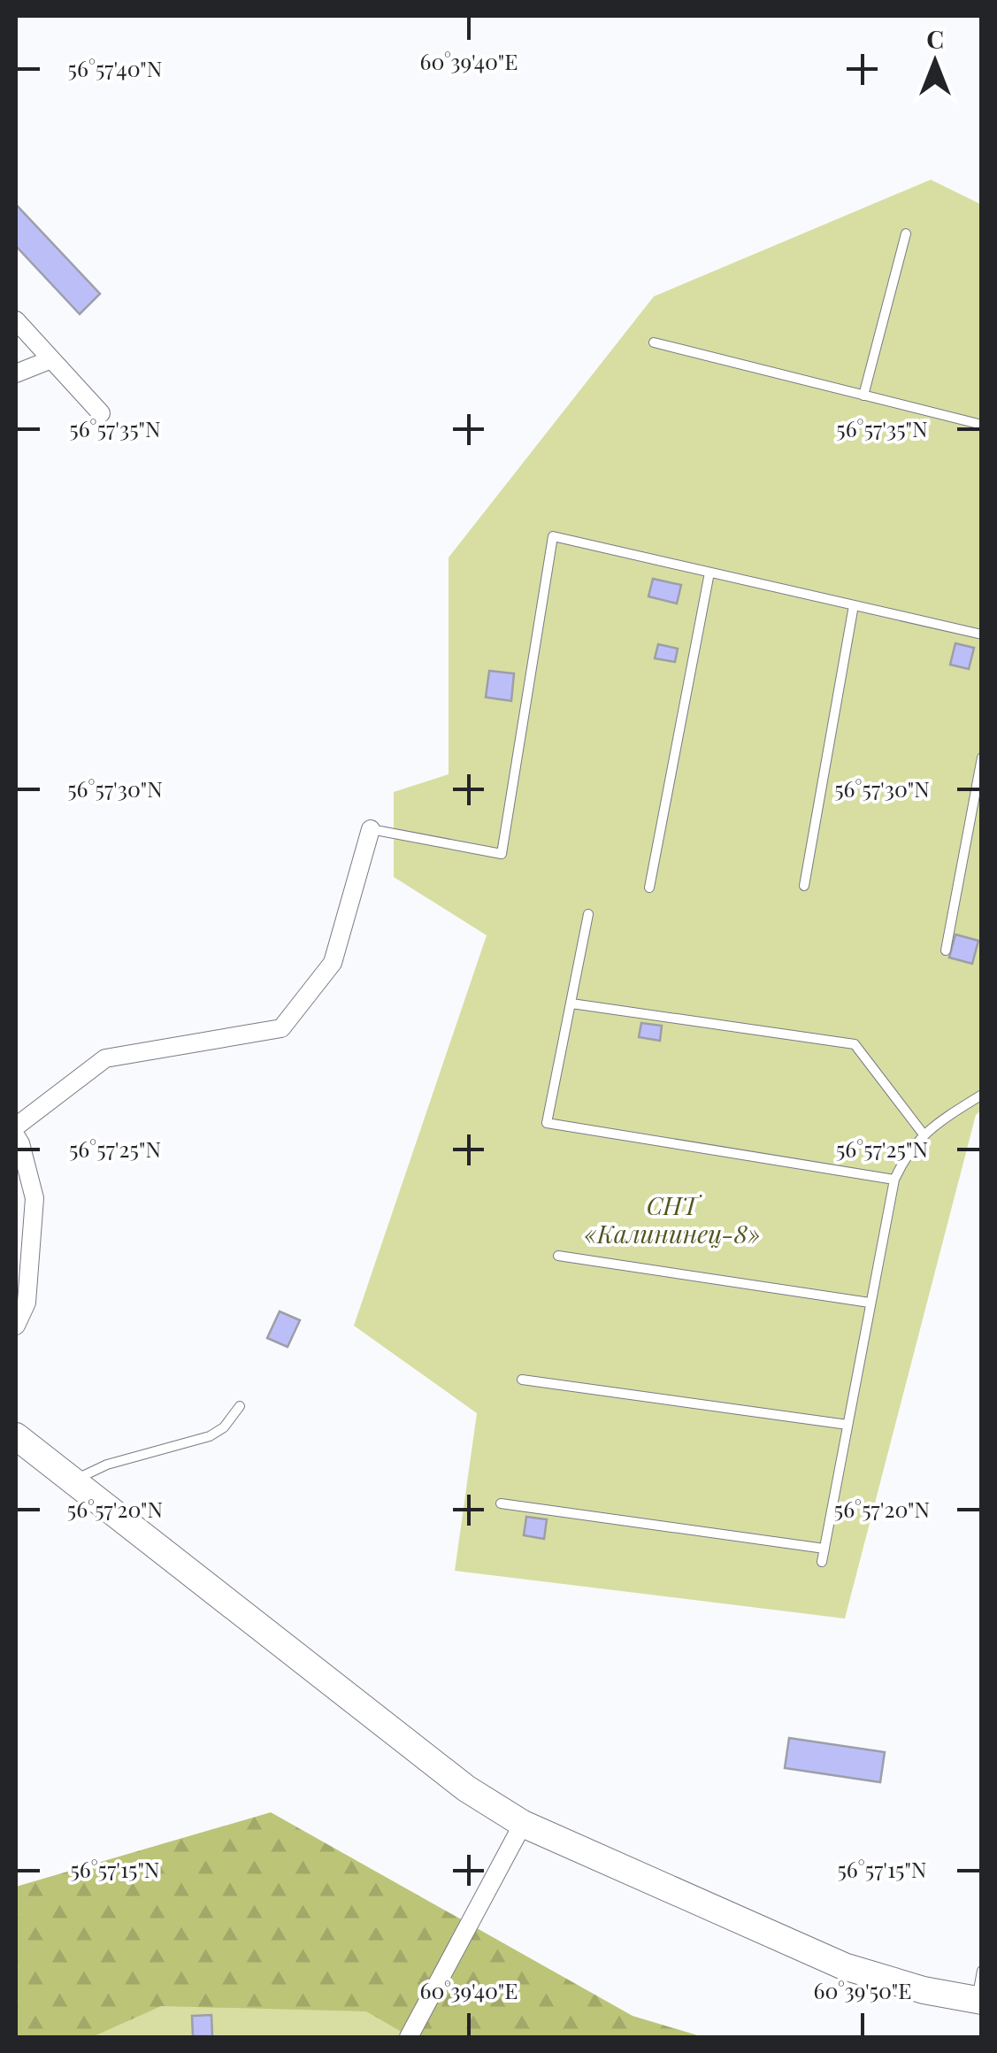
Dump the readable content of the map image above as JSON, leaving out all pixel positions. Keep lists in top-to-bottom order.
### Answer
{
  "parks": ["СНТ «Калининец-8»"],
  "north": "top",
  "coordinates": [
    "60°39'40\"E",
    "56°57'40\"N",
    "56°57'35\"N",
    "56°57'30\"N",
    "56°57'25\"N",
    "56°57'20\"N",
    "56°57'15\"N",
    "60°39'50\"E"
  ]
}
